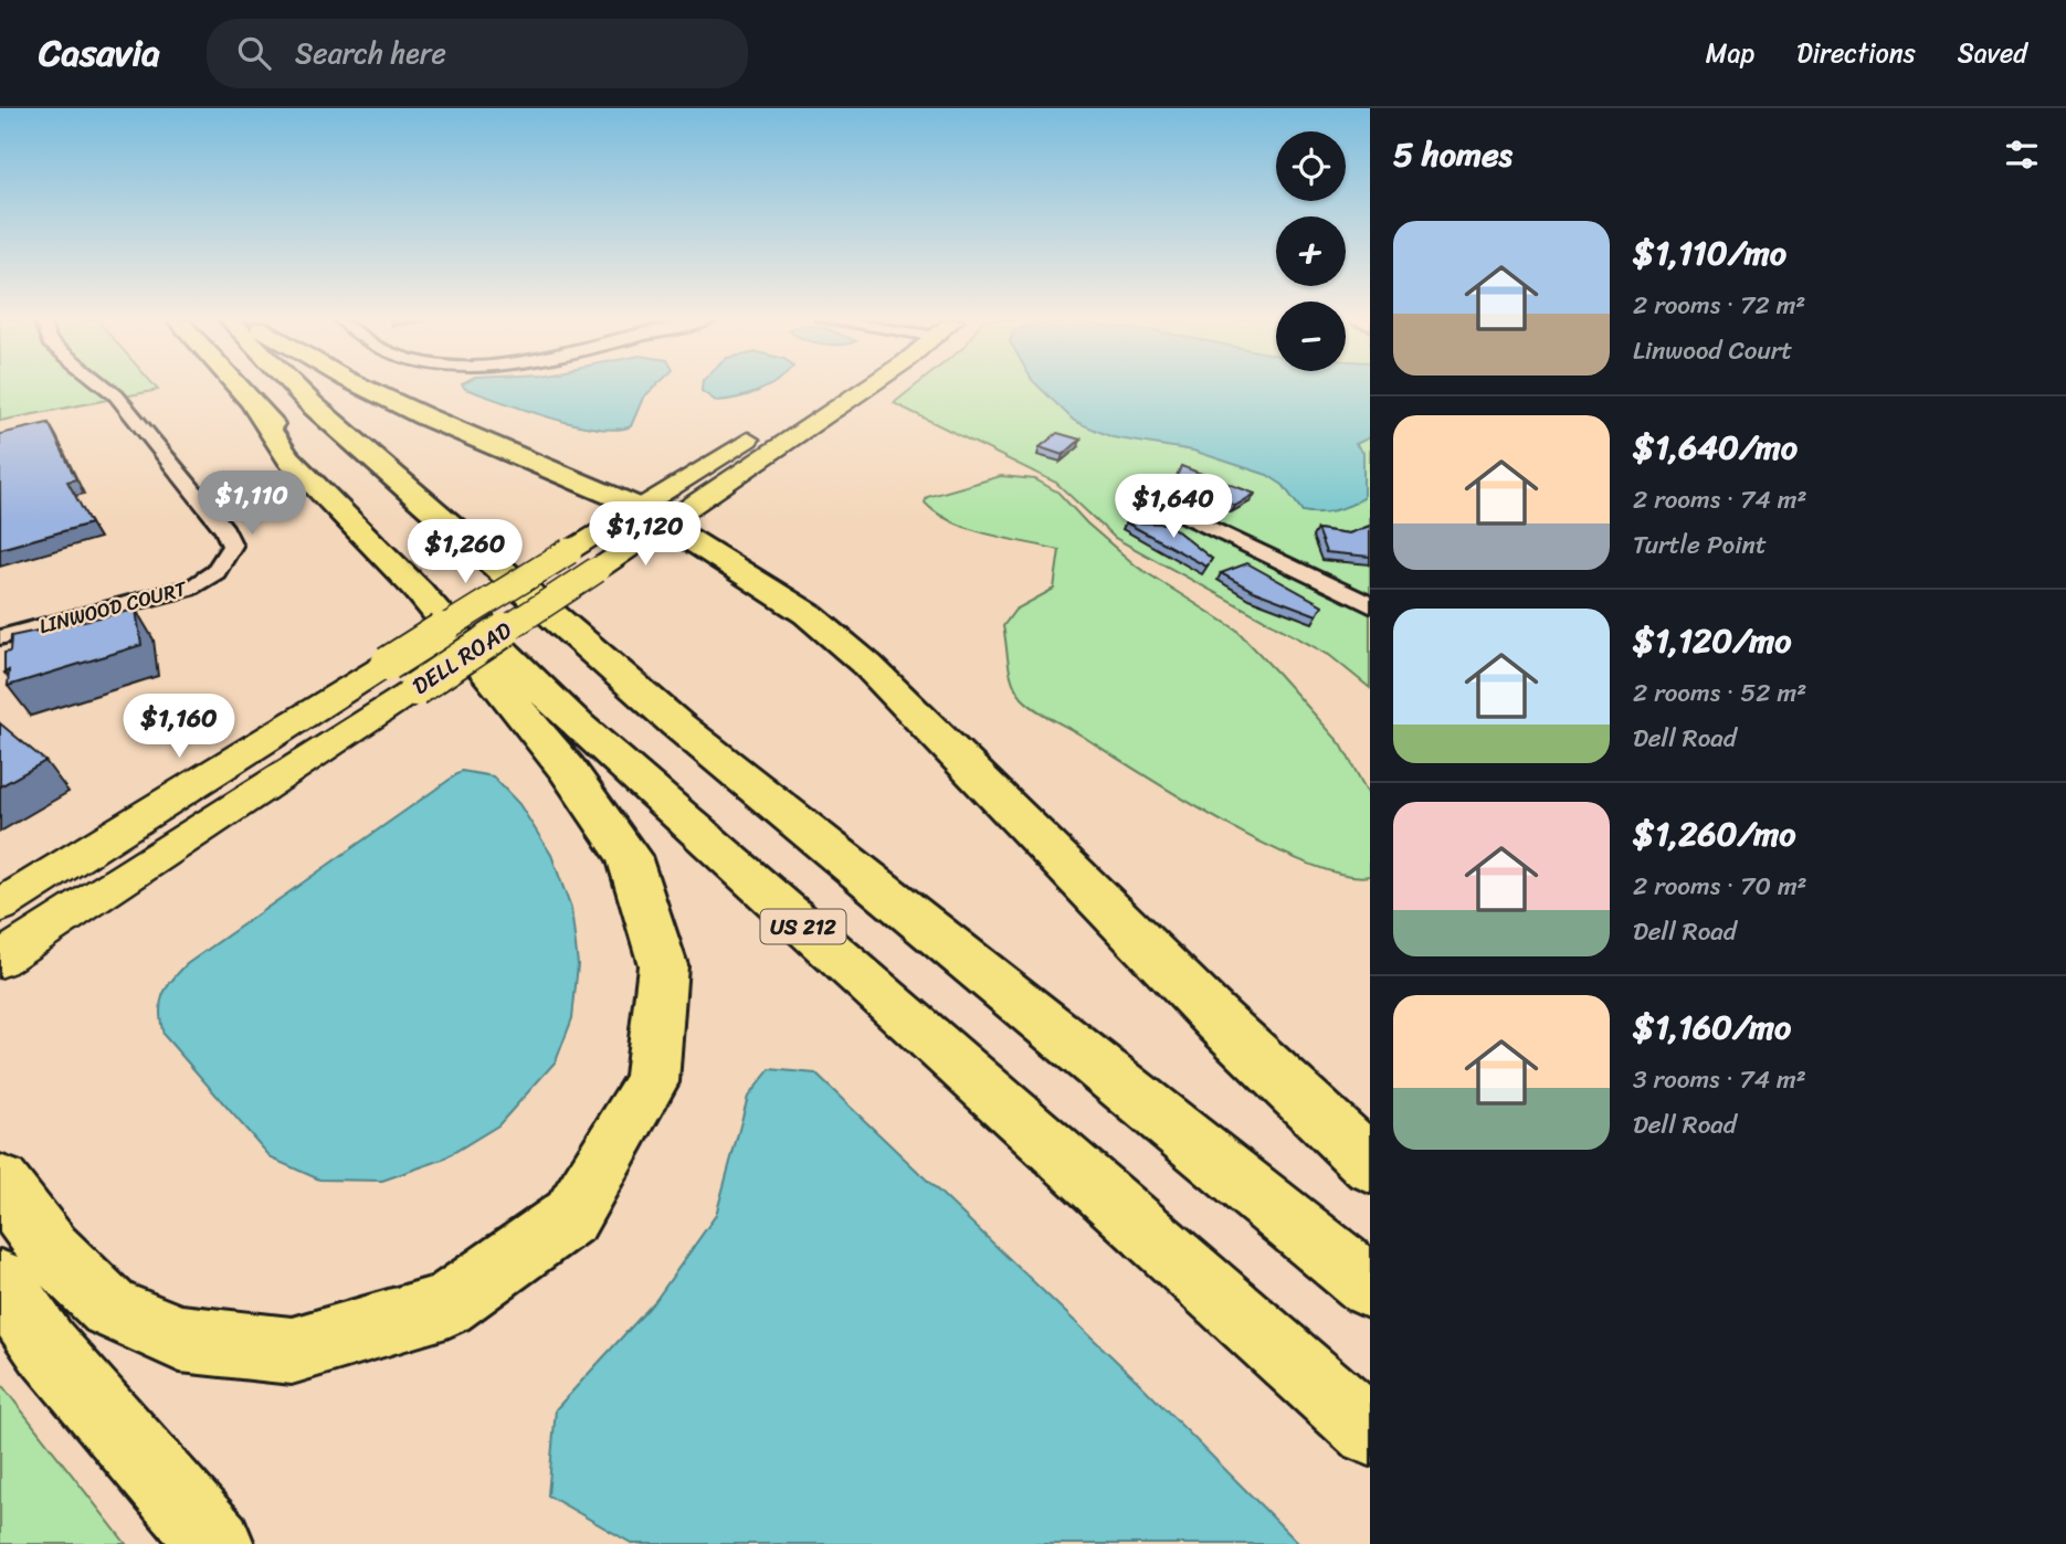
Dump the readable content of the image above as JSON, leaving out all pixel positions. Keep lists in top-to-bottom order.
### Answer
{
  "streets": {
    "highway": ["US 212"],
    "main road": ["DELL ROAD"],
    "street": ["LINWOOD COURT"]
  },
  "page": {
    "header": "Casavia",
    "search": "Search here",
    "nav": ["Map", "Directions", "Saved"],
    "heading": "5 homes",
    "map_buttons": ["+", "−"],
    "list": [
      {
        "name": "$1,110/mo",
        "note": "2 rooms · 72 m² · Linwood Court"
      },
      {
        "name": "$1,640/mo",
        "note": "2 rooms · 74 m² · Turtle Point"
      },
      {
        "name": "$1,120/mo",
        "note": "2 rooms · 52 m² · Dell Road"
      },
      {
        "name": "$1,260/mo",
        "note": "2 rooms · 70 m² · Dell Road"
      },
      {
        "name": "$1,160/mo",
        "note": "3 rooms · 74 m² · Dell Road"
      }
    ],
    "price": [
      "$1,110",
      "$1,640",
      "$1,120",
      "$1,260",
      "$1,160"
    ]
  }
}
